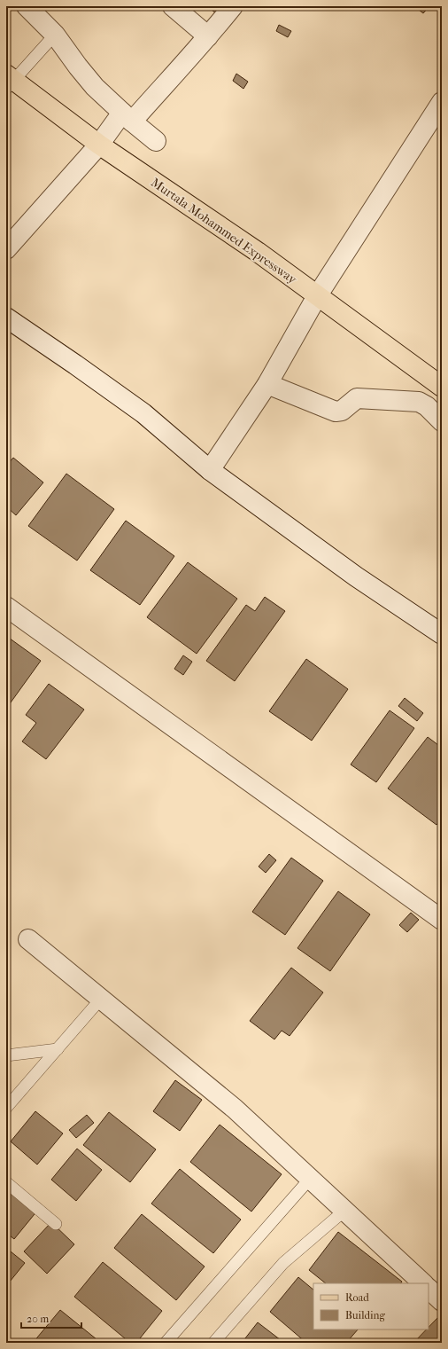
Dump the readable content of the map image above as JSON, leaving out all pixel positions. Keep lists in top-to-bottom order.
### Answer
{
  "streets": {
    "main road": ["Murtala Mohammed Expressway"]
  },
  "legend": ["Road", "Building"],
  "scale_bar": "20 m"
}
